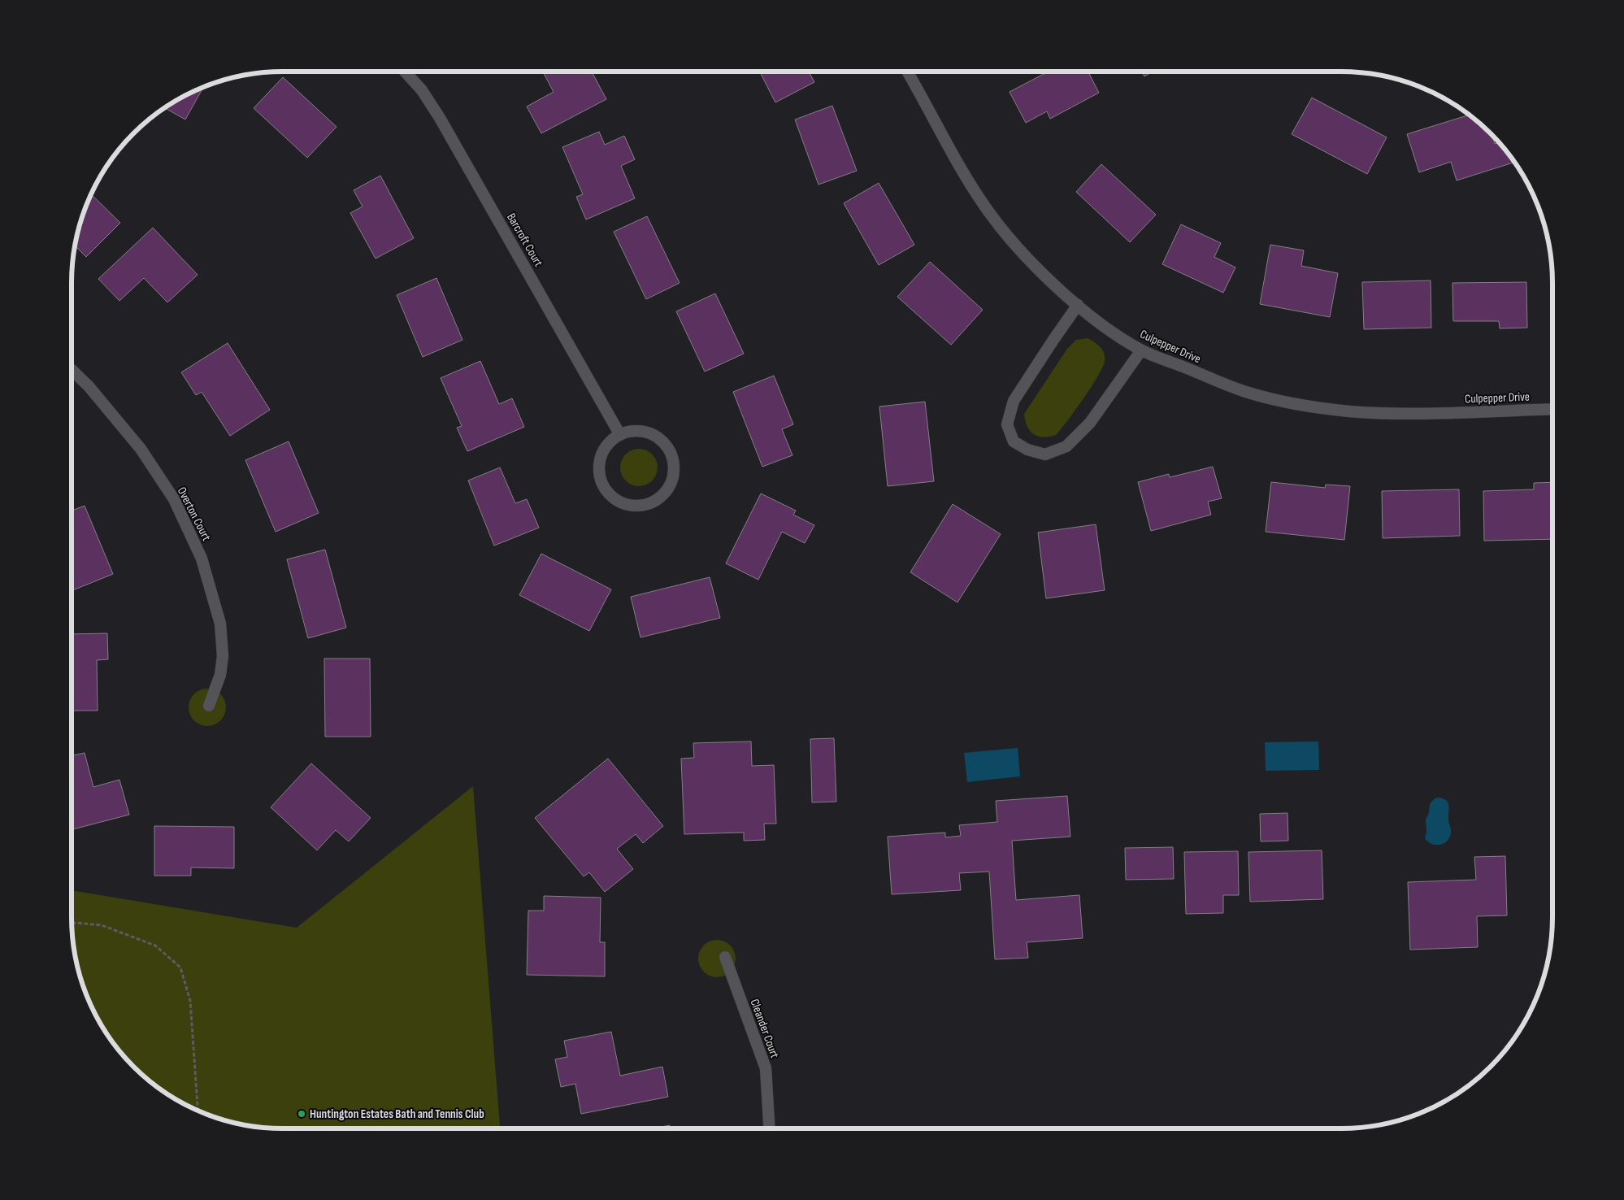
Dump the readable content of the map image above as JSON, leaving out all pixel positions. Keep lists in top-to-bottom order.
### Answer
{
  "streets": {
    "street": [
      "Barcroft Court",
      "Culpepper Drive",
      "Overton Court",
      "Cleander Court"
    ]
  },
  "places": ["Huntington Estates Bath and Tennis Club"]
}
